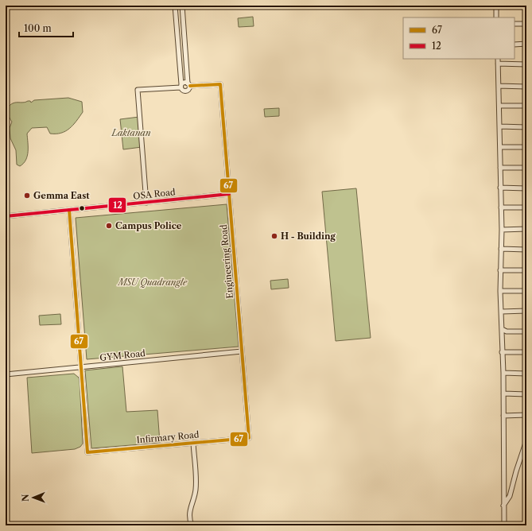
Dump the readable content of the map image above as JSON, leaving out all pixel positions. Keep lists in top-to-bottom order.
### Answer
{
  "streets": {
    "street": [
      "OSA Road",
      "Engineering Road",
      "GYM Road",
      "Infirmary Road"
    ]
  },
  "crossings": [
    ["OSA Road", "Engineering Road"],
    ["Engineering Road", "GYM Road"],
    ["Engineering Road", "Infirmary Road"],
    ["GYM Road", "Infirmary Road"]
  ],
  "parks": ["Laktanan", "MSU Quadrangle"],
  "places": ["Gemma East", "Campus Police", "H - Building"],
  "lines": ["transit line 67", "transit line 12"],
  "legend": ["67", "12"],
  "scale_bar": "100 m",
  "north": "left"
}
